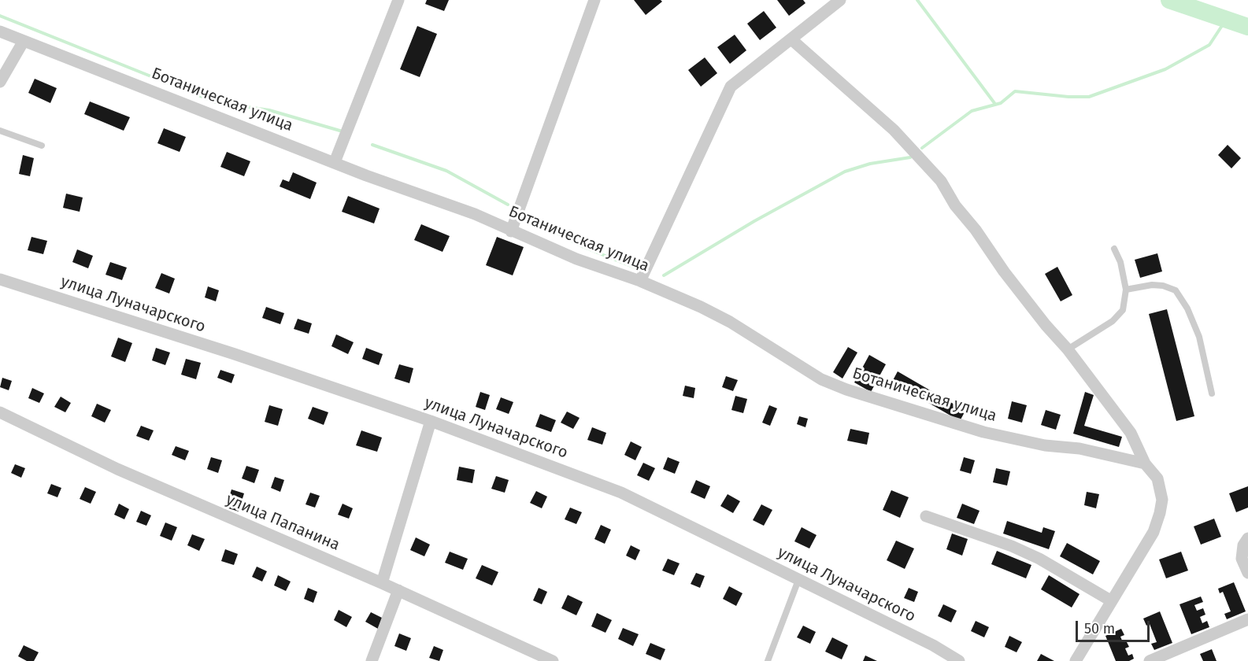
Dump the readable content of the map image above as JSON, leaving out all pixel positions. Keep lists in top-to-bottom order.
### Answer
{
  "streets": {
    "street": ["Ботаническая улица", "улица Луначарского", "улица Папанина"]
  },
  "scale_bar": "50 m"
}
